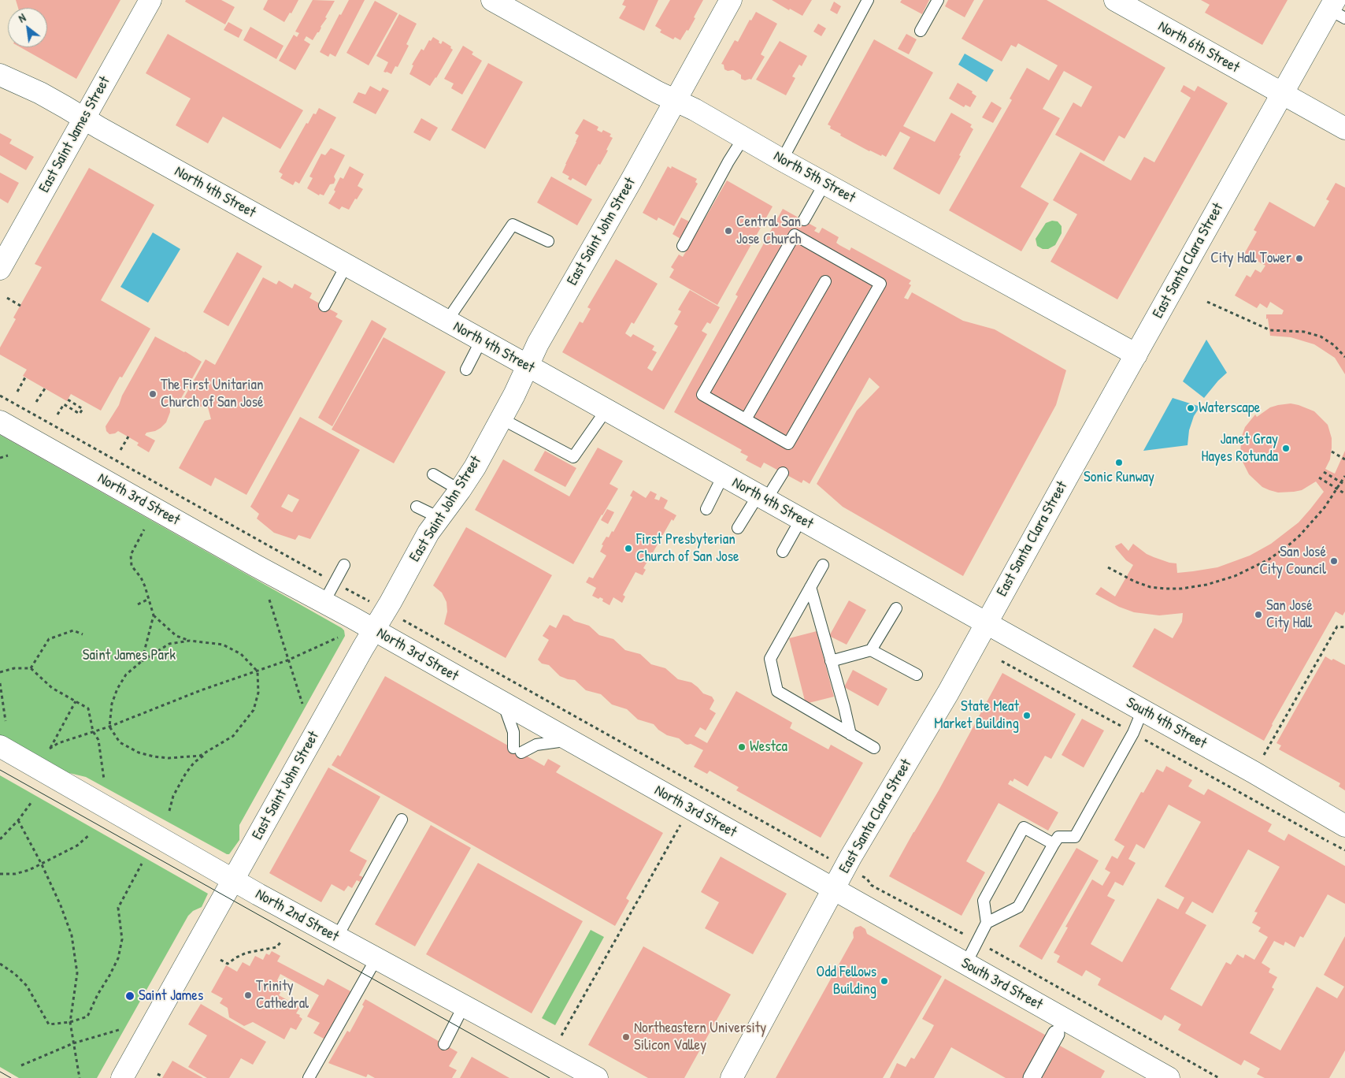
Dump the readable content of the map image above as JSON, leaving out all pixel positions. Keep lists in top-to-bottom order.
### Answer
{
  "streets": {
    "street": [
      "North 6th Street",
      "East Saint James Street",
      "North 5th Street",
      "North 4th Street",
      "East Saint John Street",
      "East Santa Clara Street",
      "North 3rd Street",
      "South 4th Street",
      "North 2nd Street",
      "South 3rd Street"
    ]
  },
  "crossings": [
    ["North 6th Street", "East Santa Clara Street"],
    ["East Saint James Street", "North 4th Street"],
    ["North 5th Street", "East Saint John Street"],
    ["North 5th Street", "East Santa Clara Street"],
    ["North 4th Street", "East Saint John Street"],
    ["North 4th Street", "East Santa Clara Street"],
    ["North 4th Street", "South 4th Street"],
    ["East Saint John Street", "North 3rd Street"],
    ["East Saint John Street", "North 2nd Street"],
    ["East Santa Clara Street", "North 3rd Street"],
    ["East Santa Clara Street", "South 4th Street"],
    ["East Santa Clara Street", "South 3rd Street"],
    ["North 3rd Street", "South 3rd Street"]
  ],
  "parks": ["Saint James Park"],
  "places": [
    "Central San Jose Church",
    "City Hall Tower",
    "The First Unitarian Church of San José",
    "Waterscape",
    "Janet Gray Hayes Rotunda",
    "Sonic Runway",
    "First Presbyterian Church of San Jose",
    "San José City Council",
    "San José City Hall",
    "State Meat Market Building",
    "Westca",
    "Odd Fellows Building",
    "Trinity Cathedral",
    "Saint James",
    "Northeastern University Silicon Valley"
  ],
  "north": "top left"
}
